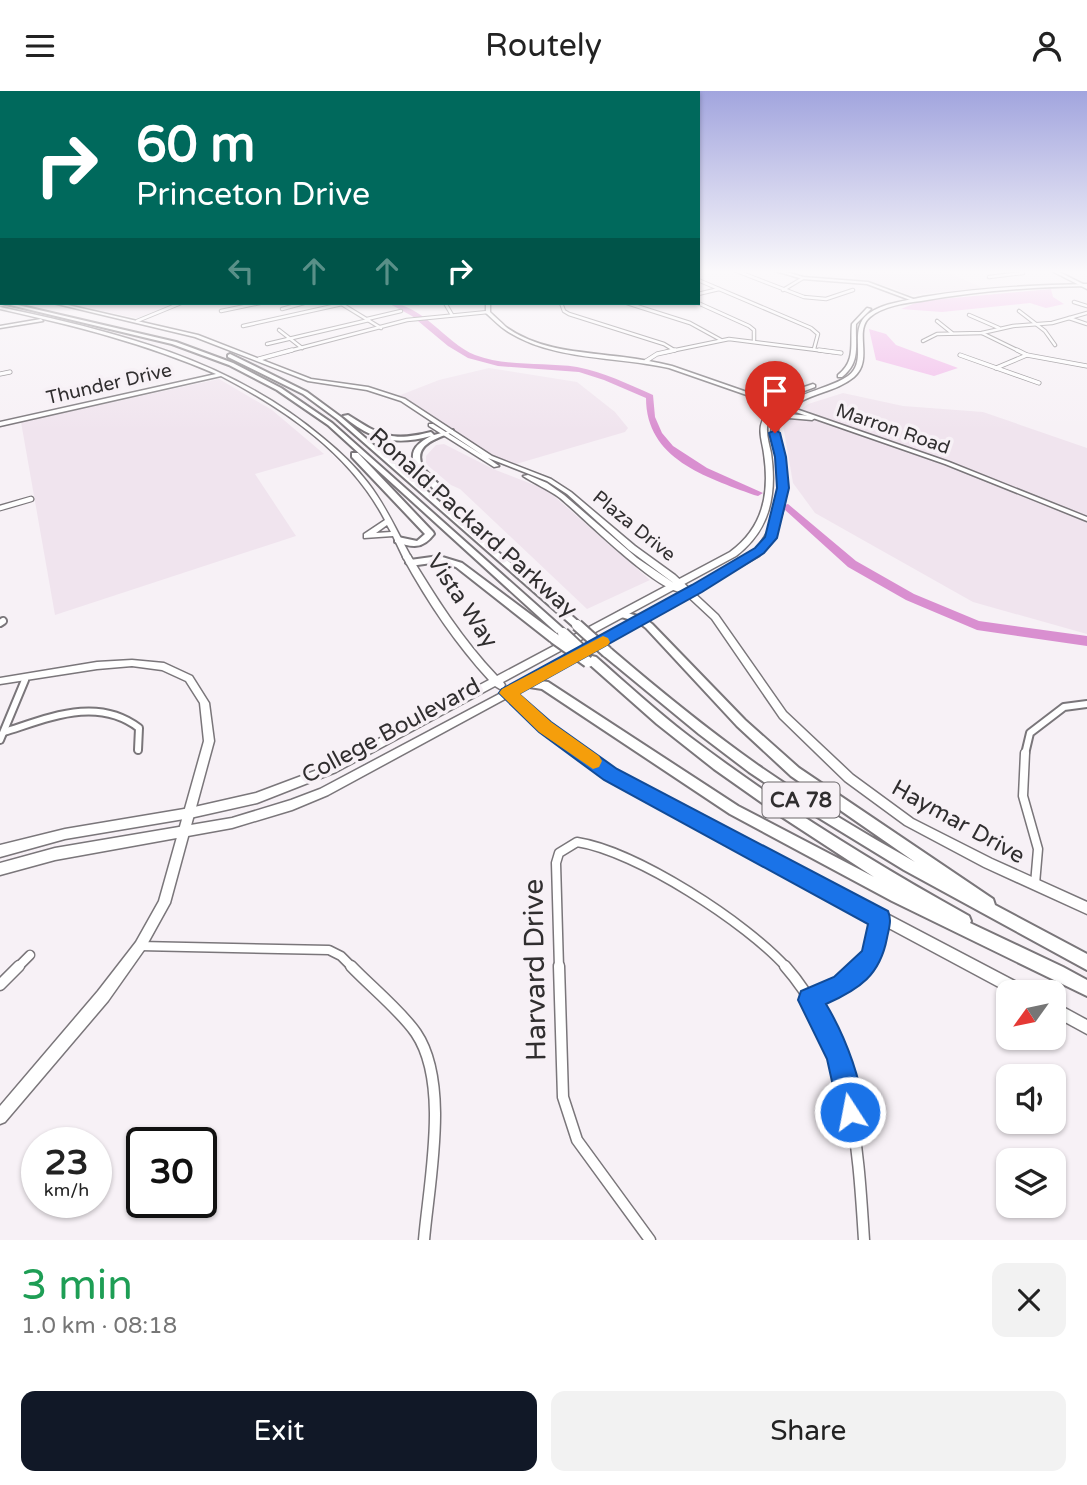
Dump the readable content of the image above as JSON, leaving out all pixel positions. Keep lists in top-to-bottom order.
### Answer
{
  "streets": {
    "highway": ["Ronald Packard Parkway", "CA 78"],
    "main road": [
      "Thunder Drive",
      "Marron Road",
      "Plaza Drive",
      "Vista Way",
      "College Boulevard",
      "Haymar Drive"
    ],
    "street": ["Harvard Drive"]
  },
  "crossings": [
    ["Ronald Packard Parkway", "CA 78"],
    ["Plaza Drive", "College Boulevard"],
    ["Plaza Drive", "Haymar Drive"],
    ["Vista Way", "College Boulevard"],
    ["College Boulevard", "Haymar Drive"]
  ],
  "north": "bottom left",
  "page": {
    "header": "Routely",
    "turn": ["60 m", "Princeton Drive"],
    "speed": "23 km/h",
    "limit": "30",
    "heading": ["3 min", "1.0 km · 08:18"],
    "buttons": ["Exit", "Share"]
  }
}
